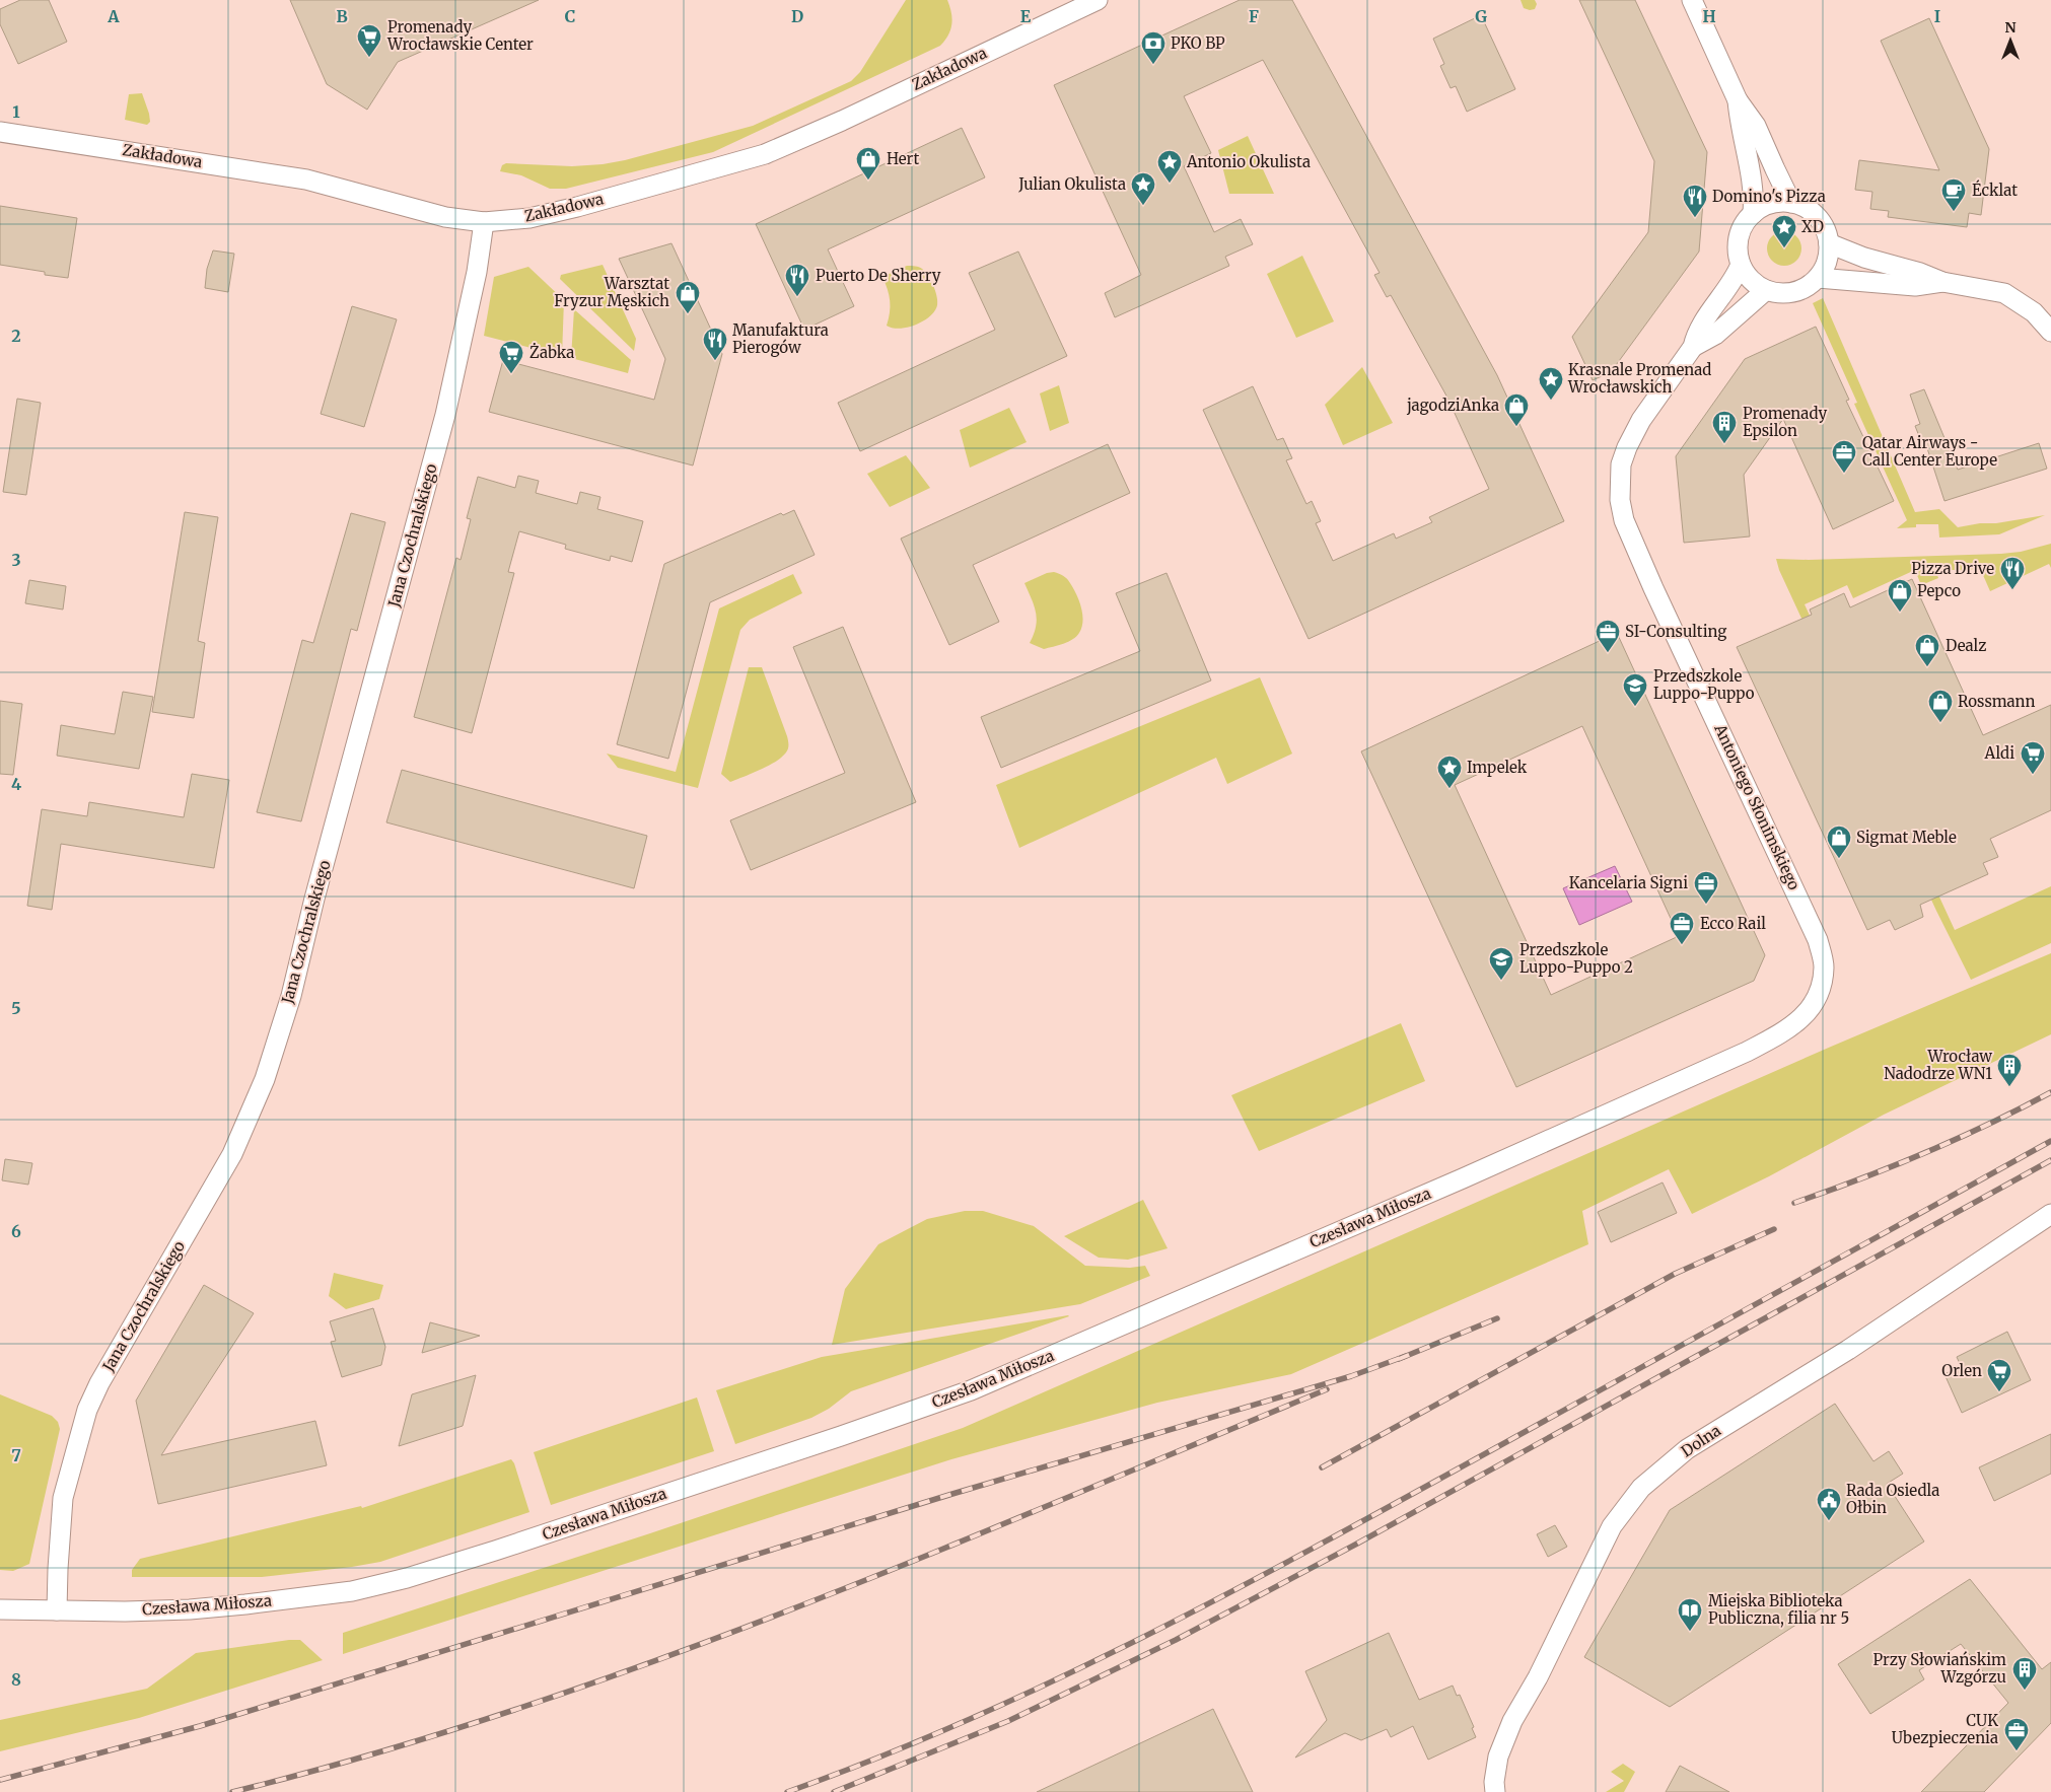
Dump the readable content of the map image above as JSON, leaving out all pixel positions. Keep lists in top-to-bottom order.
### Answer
{
  "streets": {
    "street": [
      "Zakładowa",
      "Jana Czochralskiego",
      "Antoniego Słonimskiego",
      "Czesława Miłosza",
      "Dolna"
    ]
  },
  "crossings": [
    ["Zakładowa", "Jana Czochralskiego"],
    ["Jana Czochralskiego", "Czesława Miłosza"],
    ["Antoniego Słonimskiego", "Czesława Miłosza"]
  ],
  "places": {
    "supermarket": [
      "Promenady Wrocławskie Center",
      "Żabka",
      "Aldi",
      "Orlen"
    ],
    "bank": ["PKO BP"],
    "shop": [
      "Hert",
      "Warsztat Fryzur Męskich",
      "jagodziAnka",
      "Pepco",
      "Dealz",
      "Rossmann",
      "Sigmat Meble"
    ],
    "place": [
      "Antonio Okulista",
      "Julian Okulista",
      "XD",
      "Krasnale Promenad Wrocławskich",
      "Impelek"
    ],
    "cafe": ["Écklat"],
    "restaurant": [
      "Domino's Pizza",
      "Puerto De Sherry",
      "Manufaktura Pierogów",
      "Pizza Drive"
    ],
    "building": ["Promenady Epsilon", "Wrocław Nadodrze WN1", "Przy Słowiańskim Wzgórzu"],
    "office": [
      "Qatar Airways - Call Center Europe",
      "SI-Consulting",
      "Kancelaria Signi",
      "Ecco Rail",
      "CUK Ubezpieczenia"
    ],
    "school or university": ["Przedszkole Luppo-Puppo", "Przedszkole Luppo-Puppo 2"],
    "public building": ["Rada Osiedla Ołbin"],
    "library": ["Miejska Biblioteka Publiczna, filia nr 5"]
  },
  "north": "top",
  "grid": {
    "columns": [
      "A",
      "B",
      "C",
      "D",
      "E",
      "F",
      "G",
      "H",
      "I"
    ],
    "rows": [
      "1",
      "2",
      "3",
      "4",
      "5",
      "6",
      "7",
      "8"
    ]
  }
}
